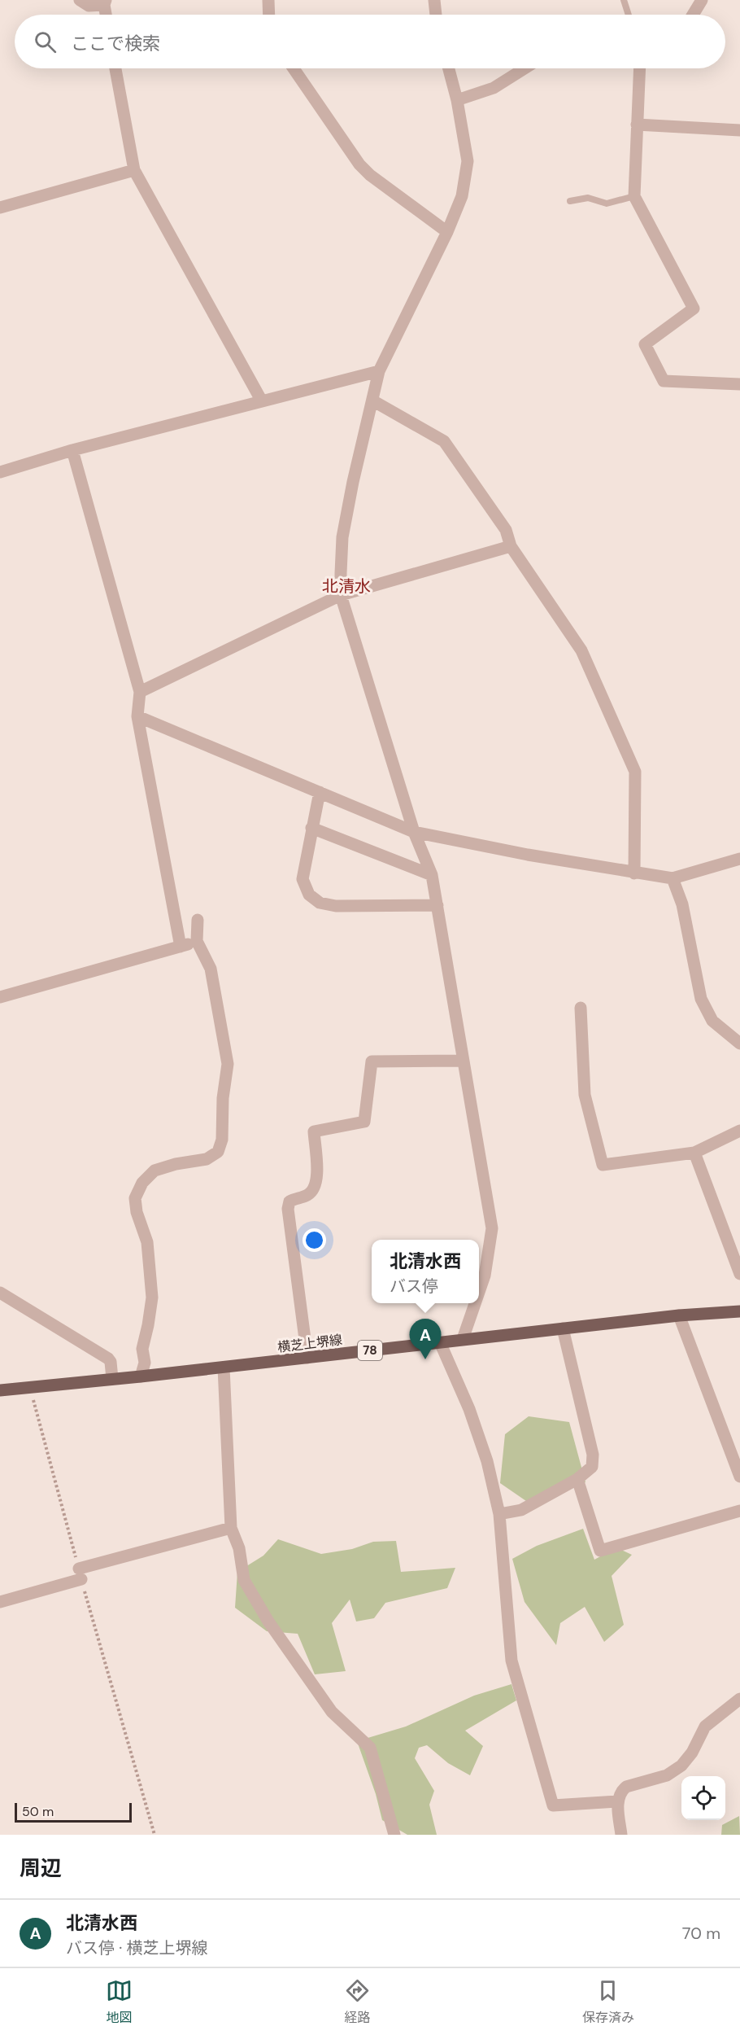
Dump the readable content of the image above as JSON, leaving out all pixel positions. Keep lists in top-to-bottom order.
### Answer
{
  "streets": {
    "main road": ["横芝上堺線", "78"]
  },
  "districts": ["北清水"],
  "scale_bar": "50 m",
  "page": {
    "search": "ここで検索",
    "popup": ["北清水西", "バス停"],
    "pins": "A",
    "scale": "50 m",
    "heading": "周辺",
    "list": [
      {
        "mark": "A",
        "name": "北清水西",
        "note": "バス停 · 横芝上堺線",
        "value": "70 m"
      }
    ],
    "nav": ["地図", "経路", "保存済み"]
  }
}
